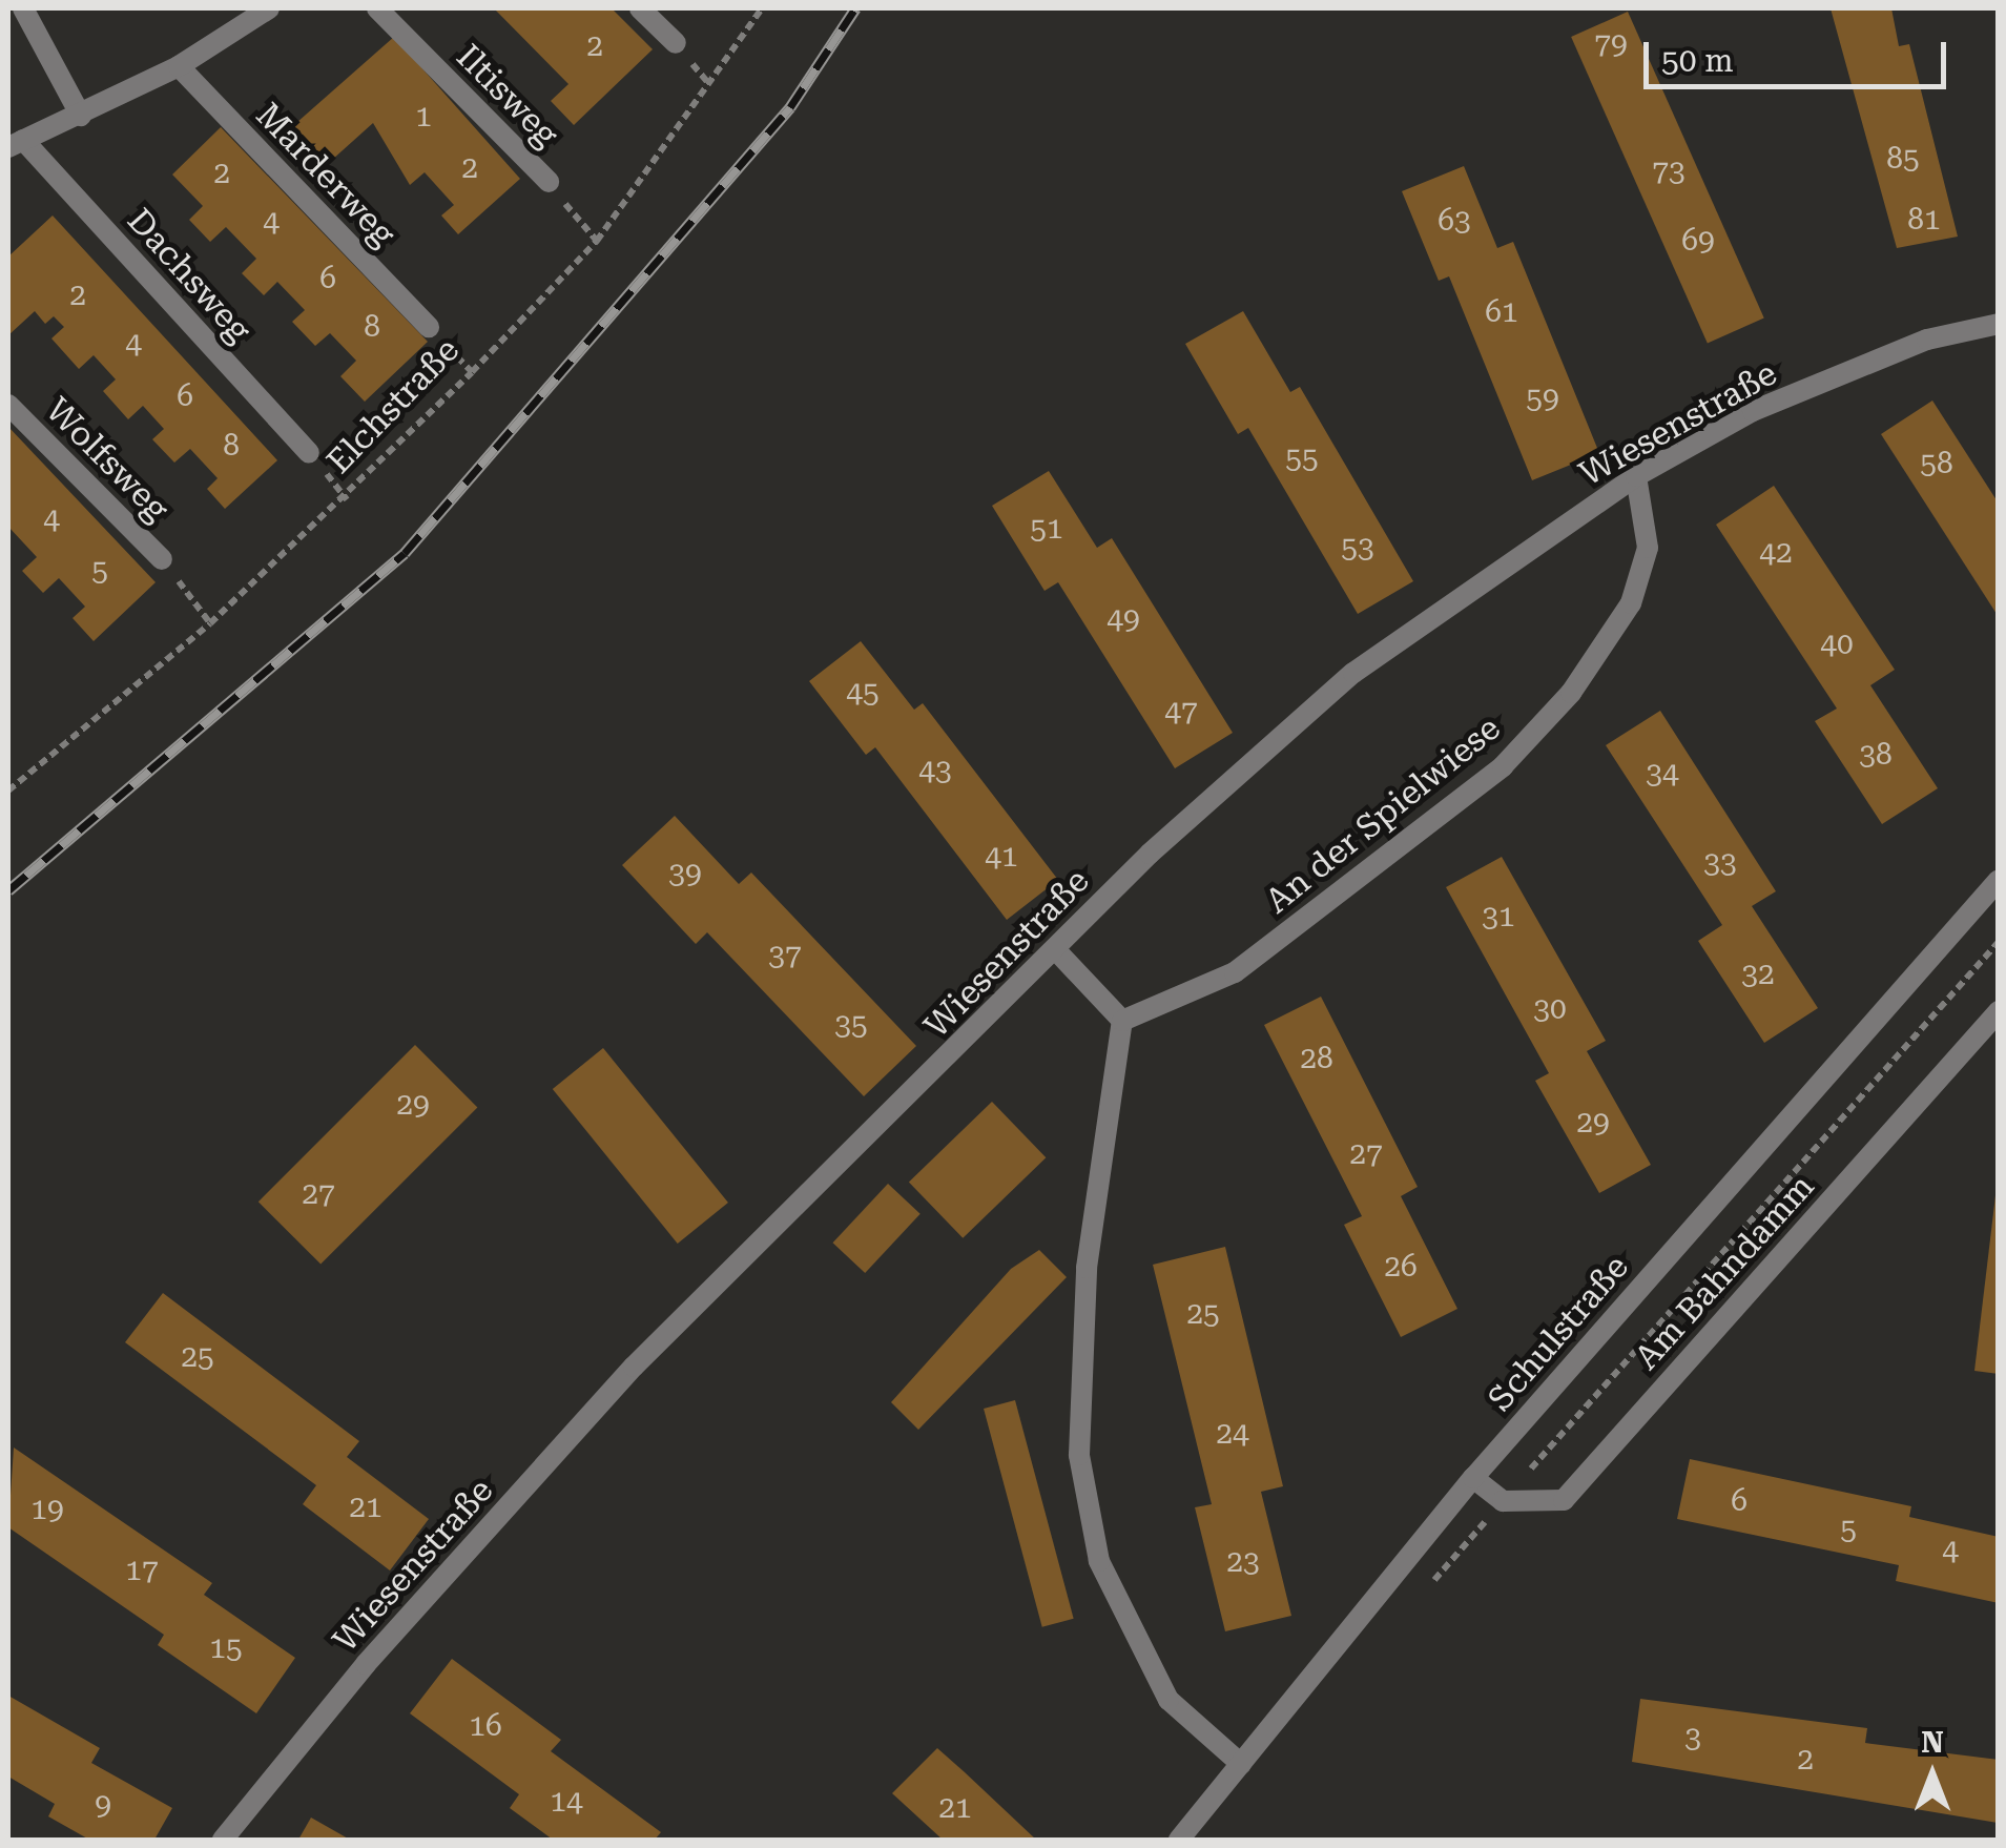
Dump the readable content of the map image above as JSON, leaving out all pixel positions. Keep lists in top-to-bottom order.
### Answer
{
  "streets": {
    "street": [
      "Iltisweg",
      "Marderweg",
      "Dachsweg",
      "Wiesenstraße",
      "Wolfsweg",
      "An der Spielwiese",
      "Am Bahndamm",
      "Schulstraße"
    ],
    "path": ["Elchstraße"]
  },
  "crossings": [
    ["Wiesenstraße", "An der Spielwiese"]
  ],
  "house_numbers": [
    "79",
    "2",
    "1",
    "85",
    "2",
    "73",
    "2",
    "81",
    "63",
    "4",
    "69",
    "6",
    "2",
    "61",
    "8",
    "4",
    "6",
    "59",
    "8",
    "55",
    "58",
    "4",
    "51",
    "53",
    "42",
    "5",
    "49",
    "40",
    "45",
    "47",
    "38",
    "43",
    "34",
    "41",
    "33",
    "39",
    "31",
    "37",
    "32",
    "30",
    "35",
    "28",
    "29",
    "29",
    "27",
    "27",
    "26",
    "25",
    "25",
    "24",
    "6",
    "21",
    "19",
    "5",
    "4",
    "23",
    "17",
    "15",
    "16",
    "3",
    "2",
    "14",
    "9",
    "21"
  ],
  "scale_bar": "50 m",
  "north": "top"
}
